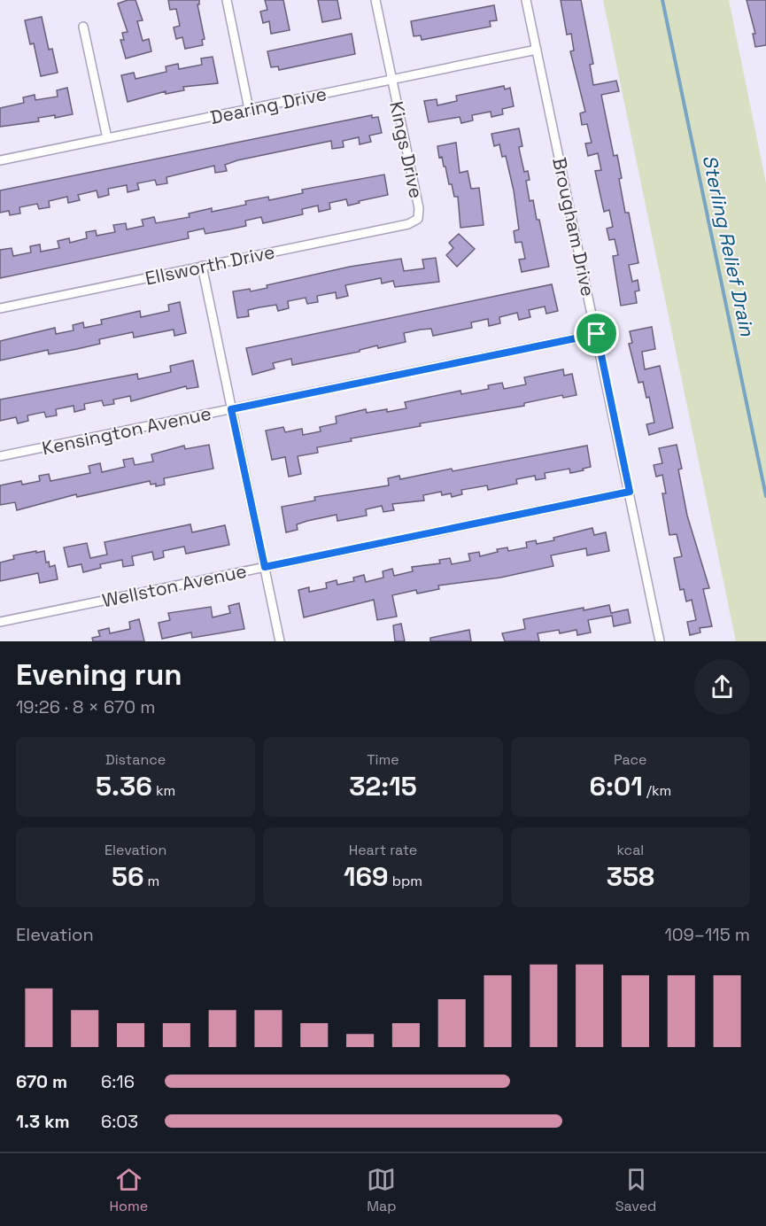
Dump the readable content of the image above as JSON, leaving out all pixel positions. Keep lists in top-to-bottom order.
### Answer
{
  "streets": {
    "street": [
      "Dearing Drive",
      "Kings Drive",
      "Brougham Drive",
      "Ellsworth Drive",
      "Kensington Avenue",
      "Wellston Avenue"
    ]
  },
  "crossings": [
    ["Dearing Drive", "Kings Drive"],
    ["Dearing Drive", "Brougham Drive"],
    ["Kings Drive", "Ellsworth Drive"],
    ["Brougham Drive", "Kensington Avenue"],
    ["Brougham Drive", "Wellston Avenue"]
  ],
  "water": ["Sterling Relief Drain"],
  "page": {
    "heading": ["Evening run", "19:26 · 8 × 670 m"],
    "stats": [
      ["Distance", "5.36 km"],
      ["Time", "32:15"],
      ["Pace", "6:01 /km"],
      ["Elevation", "56 m"],
      ["Heart rate", "169 bpm"],
      ["kcal", "358"]
    ],
    "chart": ["Elevation", "109–115 m"],
    "list": [
      {
        "name": "670 m",
        "note": "6:16"
      },
      {
        "name": "1.3 km",
        "note": "6:03"
      }
    ],
    "tabs": ["Home", "Map", "Saved"]
  }
}
